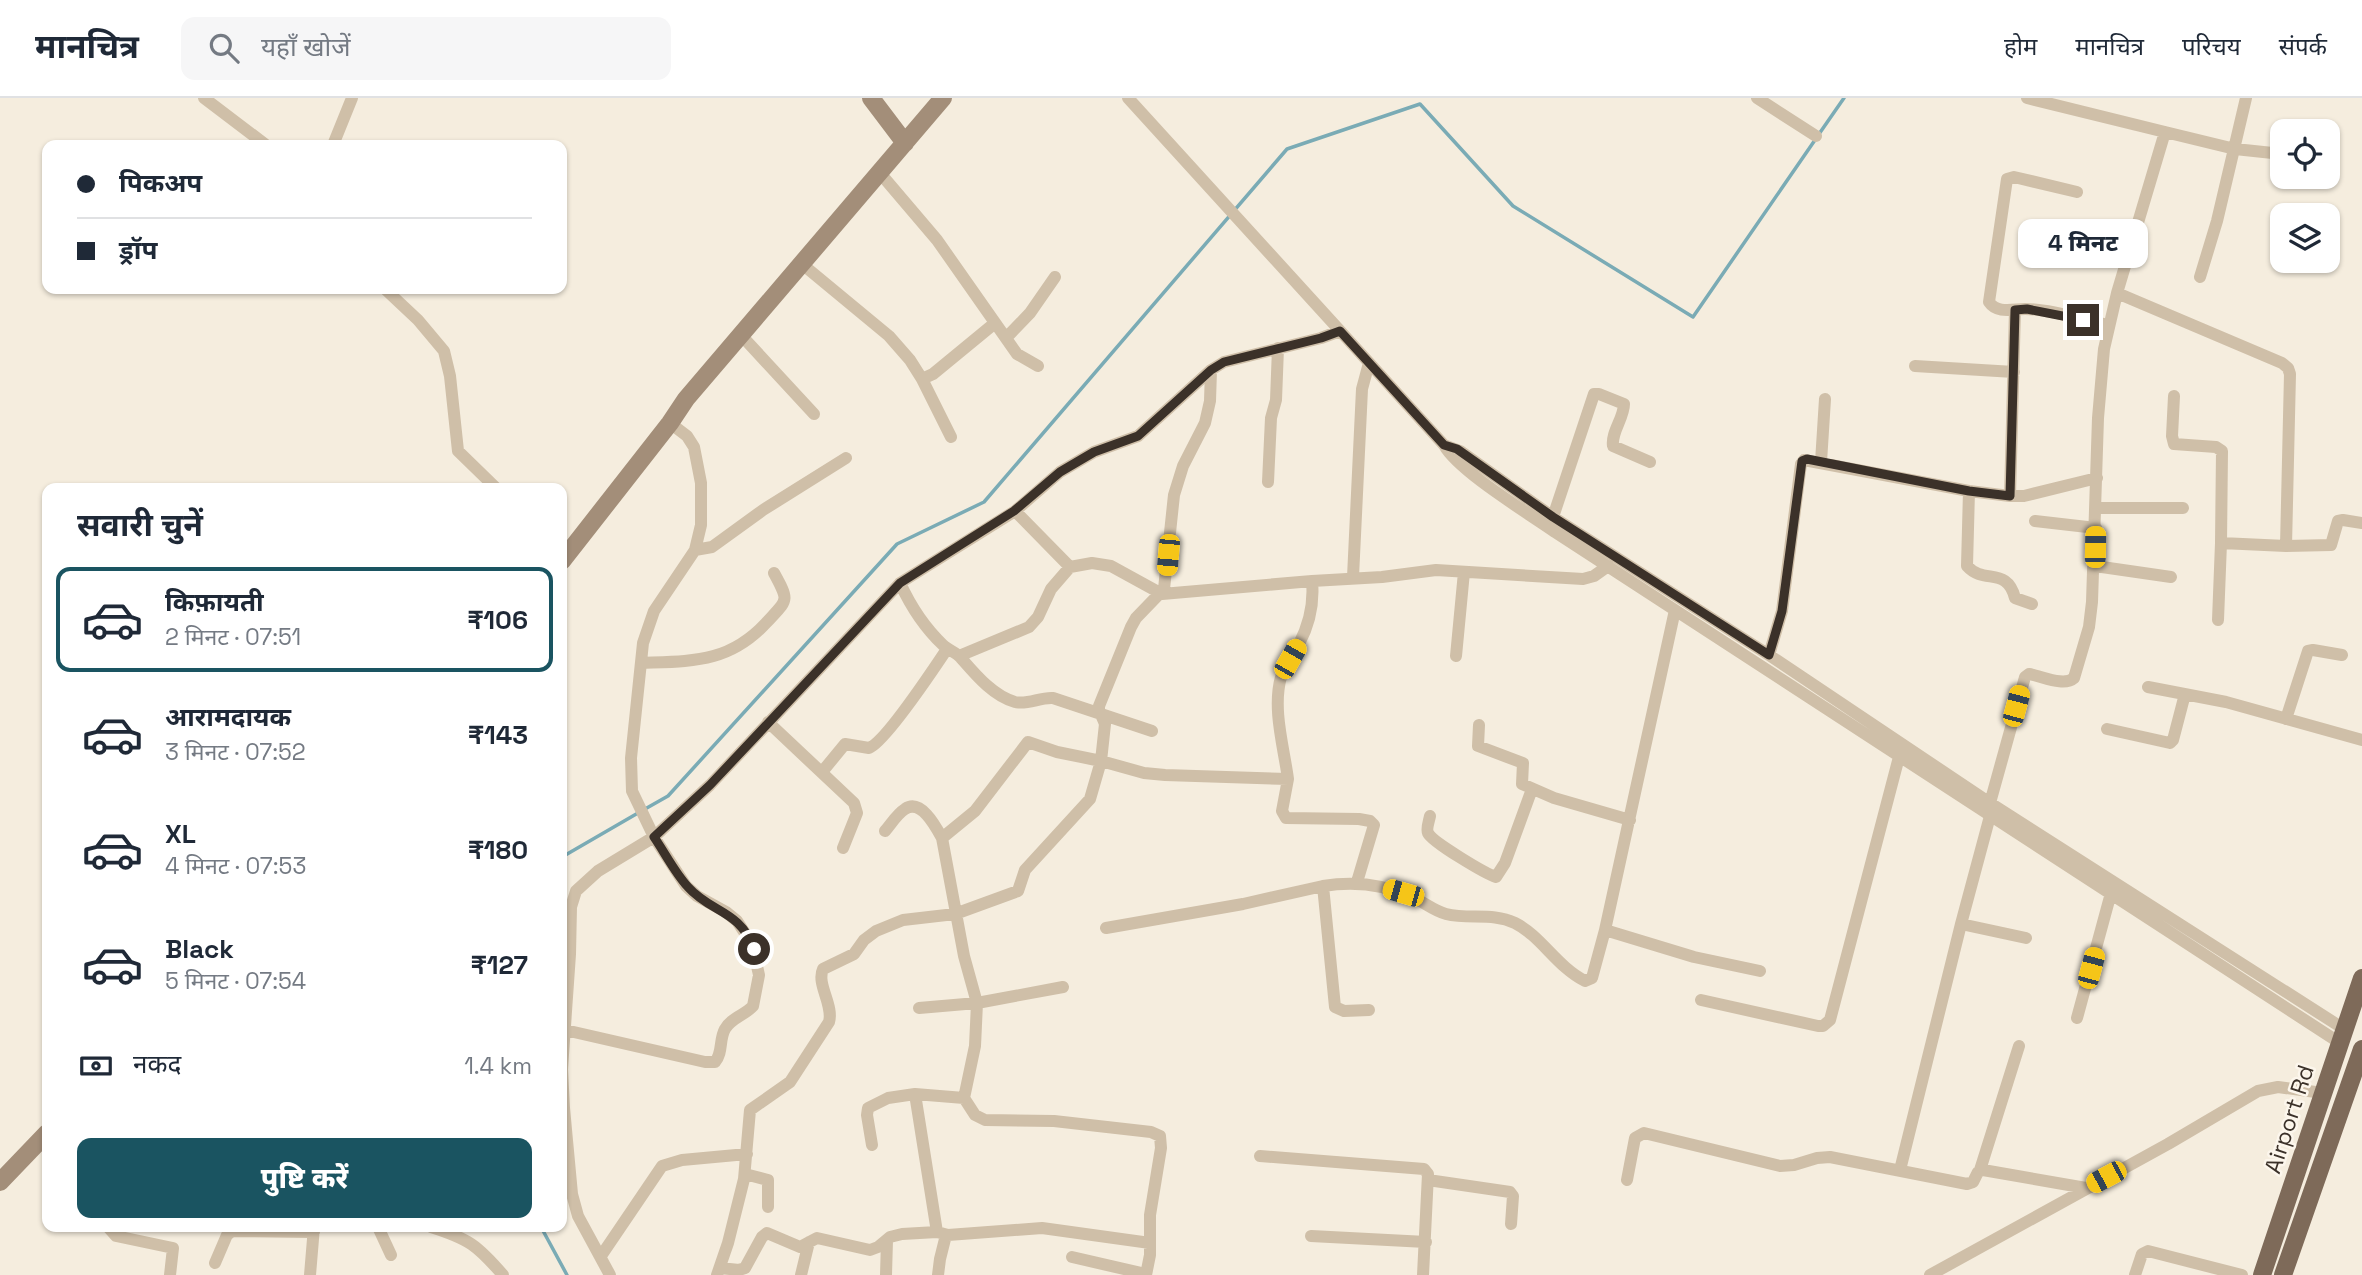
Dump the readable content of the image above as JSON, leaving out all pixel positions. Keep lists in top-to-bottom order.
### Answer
{
  "streets": {
    "main road": ["Airport Rd"]
  },
  "page": {
    "header": "मानचित्र",
    "search": "यहाँ खोजें",
    "nav": [
      "होम",
      "मानचित्र",
      "परिचय",
      "संपर्क"
    ],
    "banner": ["पिकअप", "ड्रॉप"],
    "bubble": "4 मिनट",
    "heading": "सवारी चुनें",
    "list": [
      {
        "name": "किफ़ायती",
        "note": "2 मिनट · 07:51",
        "value": "₹106"
      },
      {
        "name": "आरामदायक",
        "note": "3 मिनट · 07:52",
        "value": "₹143"
      },
      {
        "name": "XL",
        "note": "4 मिनट · 07:53",
        "value": "₹180"
      },
      {
        "name": "Black",
        "note": "5 मिनट · 07:54",
        "value": "₹127"
      }
    ],
    "pay": ["नकद", "1.4 km"],
    "buttons": "पुष्टि करें"
  }
}
